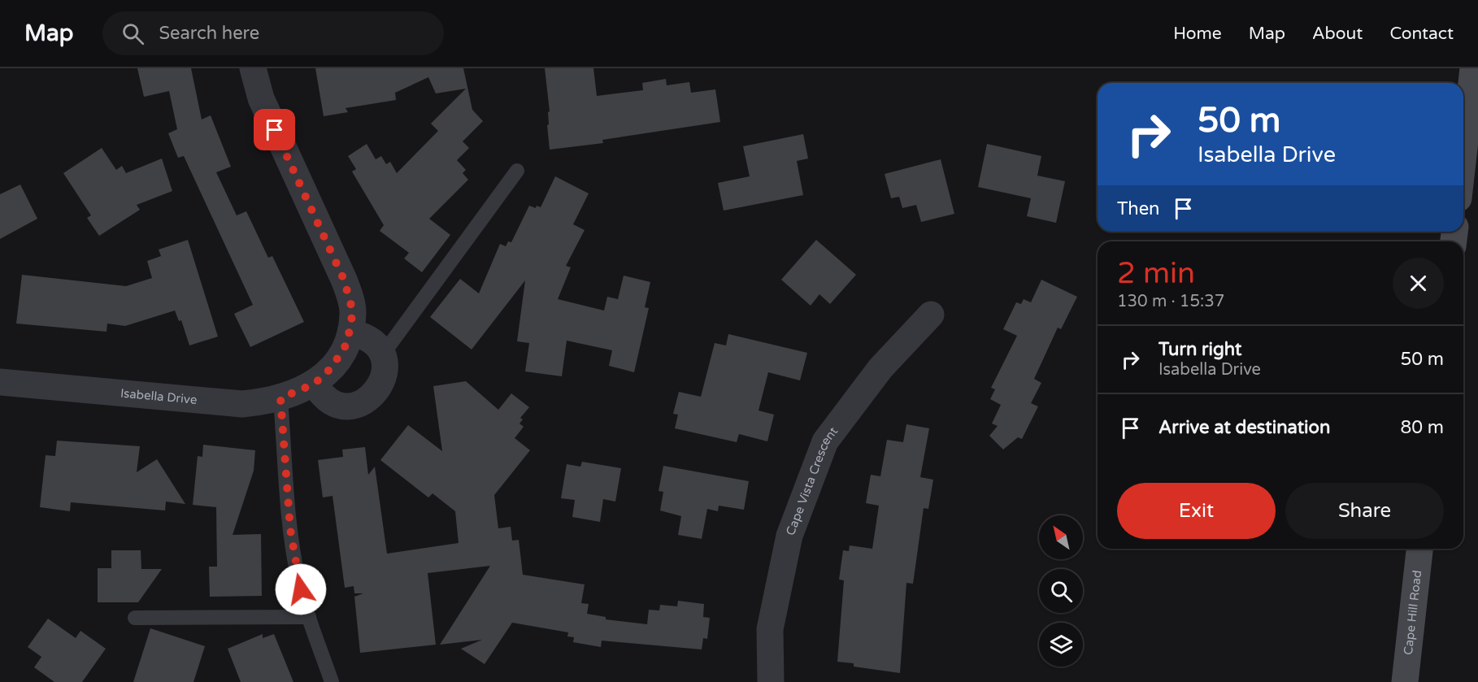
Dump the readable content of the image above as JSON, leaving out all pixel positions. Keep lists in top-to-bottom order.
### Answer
{
  "streets": {
    "street": ["Isabella Drive", "Cape Vista Crescent", "Cape Hill Road"]
  },
  "north": "top left",
  "page": {
    "header": "Map",
    "search": "Search here",
    "nav": [
      "Home",
      "Map",
      "About",
      "Contact"
    ],
    "turn": ["50 m", "Isabella Drive"],
    "then": "Then",
    "heading": ["2 min", "130 m · 15:37"],
    "list": [
      {
        "name": "Turn right",
        "note": "Isabella Drive",
        "value": "50 m"
      },
      {
        "name": "Arrive at destination",
        "value": "80 m"
      }
    ],
    "buttons": ["Exit", "Share"]
  }
}
